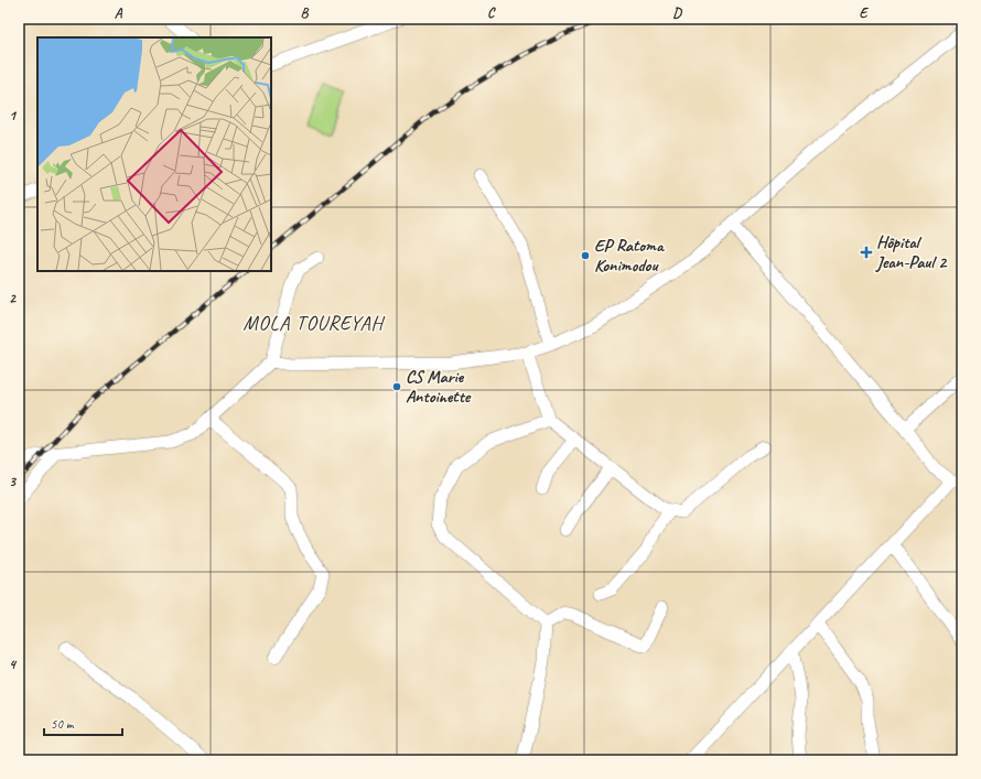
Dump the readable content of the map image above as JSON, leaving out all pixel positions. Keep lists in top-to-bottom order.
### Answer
{
  "districts": ["MOLA TOUREYAH"],
  "places": {
    "health": ["Hôpital Jean-Paul 2"],
    "other": ["EP Ratoma Konimodou", "CS Marie Antoinette"]
  },
  "scale_bar": "50 m",
  "grid": {
    "columns": [
      "A",
      "B",
      "C",
      "D",
      "E"
    ],
    "rows": [
      "1",
      "2",
      "3",
      "4"
    ]
  }
}
